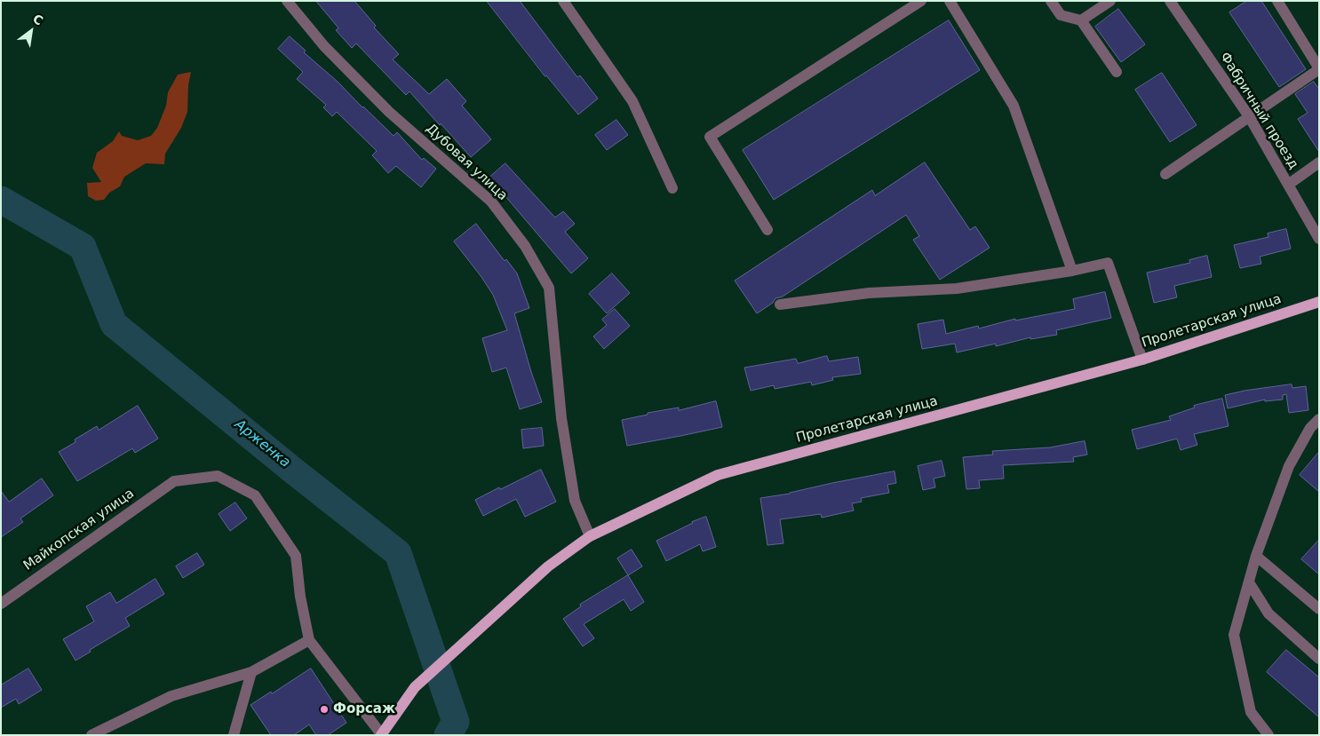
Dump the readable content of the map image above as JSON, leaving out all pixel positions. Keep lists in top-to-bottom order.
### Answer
{
  "streets": {
    "main road": ["Пролетарская улица"],
    "street": ["Фабричный проезд", "Дубовая улица", "Майкопская улица"]
  },
  "crossings": [
    ["Дубовая улица", "Пролетарская улица"]
  ],
  "water": ["Арженка"],
  "places": ["Форсаж"],
  "north": "top right"
}
